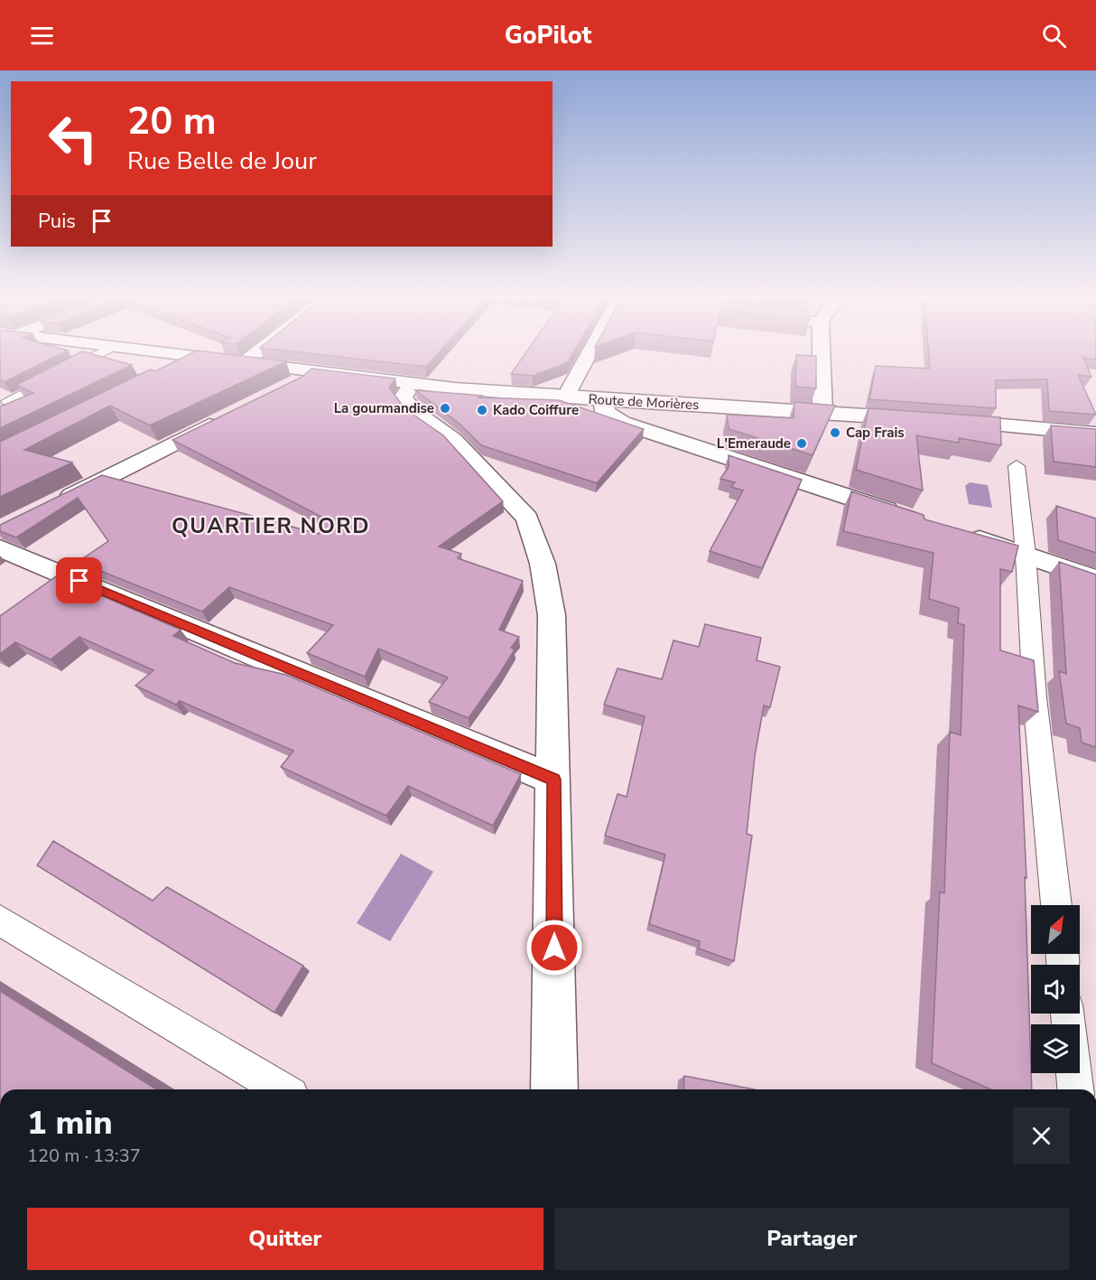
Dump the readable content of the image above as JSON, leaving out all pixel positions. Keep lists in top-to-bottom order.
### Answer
{
  "streets": {
    "street": ["Route de Morières"]
  },
  "districts": ["QUARTIER NORD"],
  "places": [
    "La gourmandise",
    "Kado Coiffure",
    "Cap Frais",
    "L'Emeraude"
  ],
  "north": "top right",
  "page": {
    "header": "GoPilot",
    "turn": ["20 m", "Rue Belle de Jour"],
    "then": "Puis",
    "heading": ["1 min", "120 m · 13:37"],
    "buttons": ["Quitter", "Partager"]
  }
}
